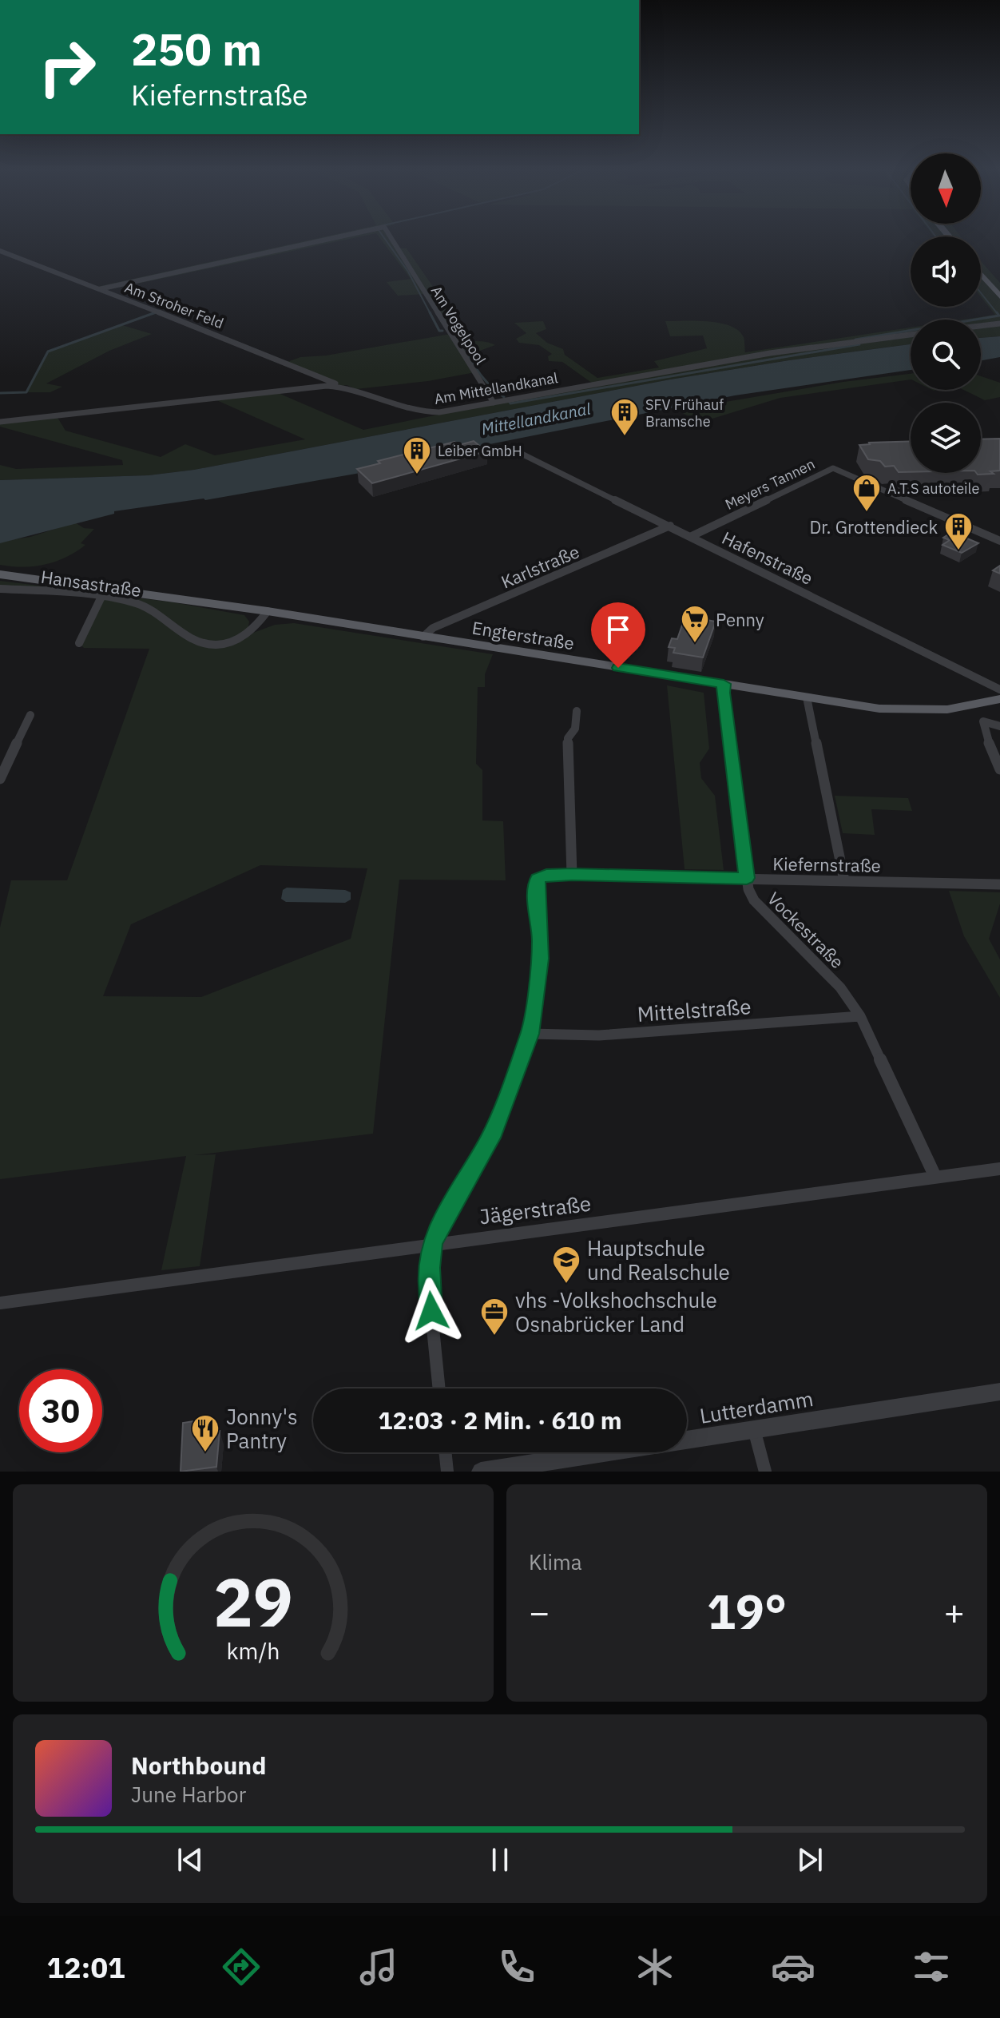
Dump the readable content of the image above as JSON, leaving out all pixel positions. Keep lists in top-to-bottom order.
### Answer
{
  "streets": {
    "main road": ["Engterstraße"],
    "street": [
      "Am Stroher Feld",
      "Am Vogelpool",
      "Am Mittellandkanal",
      "Meyers Tannen",
      "Hafenstraße",
      "Karlstraße",
      "Hansastraße",
      "Kiefernstraße",
      "Vockestraße",
      "Mittelstraße",
      "Jägerstraße",
      "Lutterdamm"
    ]
  },
  "crossings": [
    ["Am Stroher Feld", "Am Vogelpool"],
    ["Am Stroher Feld", "Am Mittellandkanal"],
    ["Am Vogelpool", "Am Mittellandkanal"],
    ["Meyers Tannen", "Hafenstraße"],
    ["Hafenstraße", "Karlstraße"],
    ["Karlstraße", "Engterstraße"],
    ["Hansastraße", "Engterstraße"],
    ["Engterstraße", "Vockestraße"],
    ["Kiefernstraße", "Vockestraße"],
    ["Kiefernstraße", "Mittelstraße"],
    ["Vockestraße", "Mittelstraße"],
    ["Vockestraße", "Jägerstraße"]
  ],
  "water": ["Mittellandkanal"],
  "places": {
    "building": ["SFV Frühauf Bramsche", "Leiber GmbH", "Dr. Grottendieck"],
    "shop": ["A.T.S autoteile"],
    "supermarket": ["Penny"],
    "school or university": ["Hauptschule und Realschule"],
    "office": ["vhs -Volkshochschule Osnabrücker Land"],
    "restaurant": ["Jonny's Pantry"]
  },
  "north": "bottom",
  "page": {
    "turn": ["250 m", "Kiefernstraße"],
    "limit": "30",
    "trip": "12:03 · 2 Min. · 610 m",
    "tile": "Klima",
    "heat": ["−", "19°", "+"],
    "song": ["Northbound", "June Harbor"],
    "tabs": "12:01",
    "gauge": ["29", "km/h"]
  }
}
